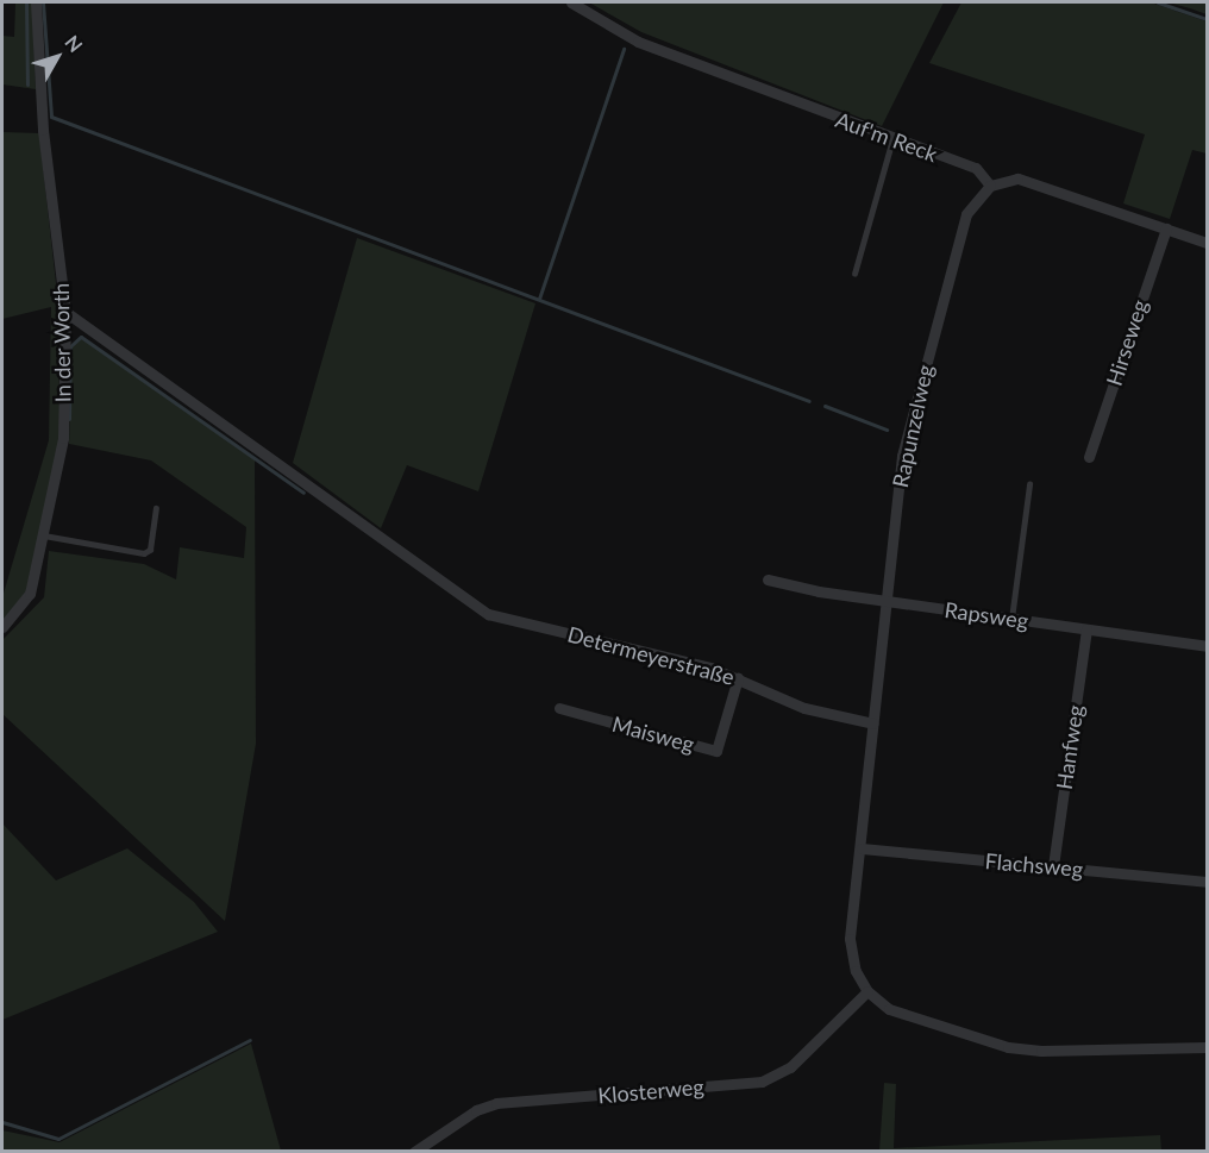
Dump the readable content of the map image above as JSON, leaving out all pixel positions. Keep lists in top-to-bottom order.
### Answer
{
  "streets": {
    "street": [
      "Auf'm Reck",
      "In der Worth",
      "Hirseweg",
      "Rapunzelweg",
      "Rapsweg",
      "Determeyerstraße",
      "Maisweg",
      "Hanfweg",
      "Flachsweg",
      "Klosterweg"
    ]
  },
  "crossings": [
    ["Auf'm Reck", "Rapunzelweg"],
    ["In der Worth", "Determeyerstraße"],
    ["Rapunzelweg", "Rapsweg"],
    ["Rapunzelweg", "Determeyerstraße"],
    ["Rapsweg", "Hanfweg"],
    ["Determeyerstraße", "Maisweg"],
    ["Hanfweg", "Flachsweg"]
  ],
  "north": "top right"
}
